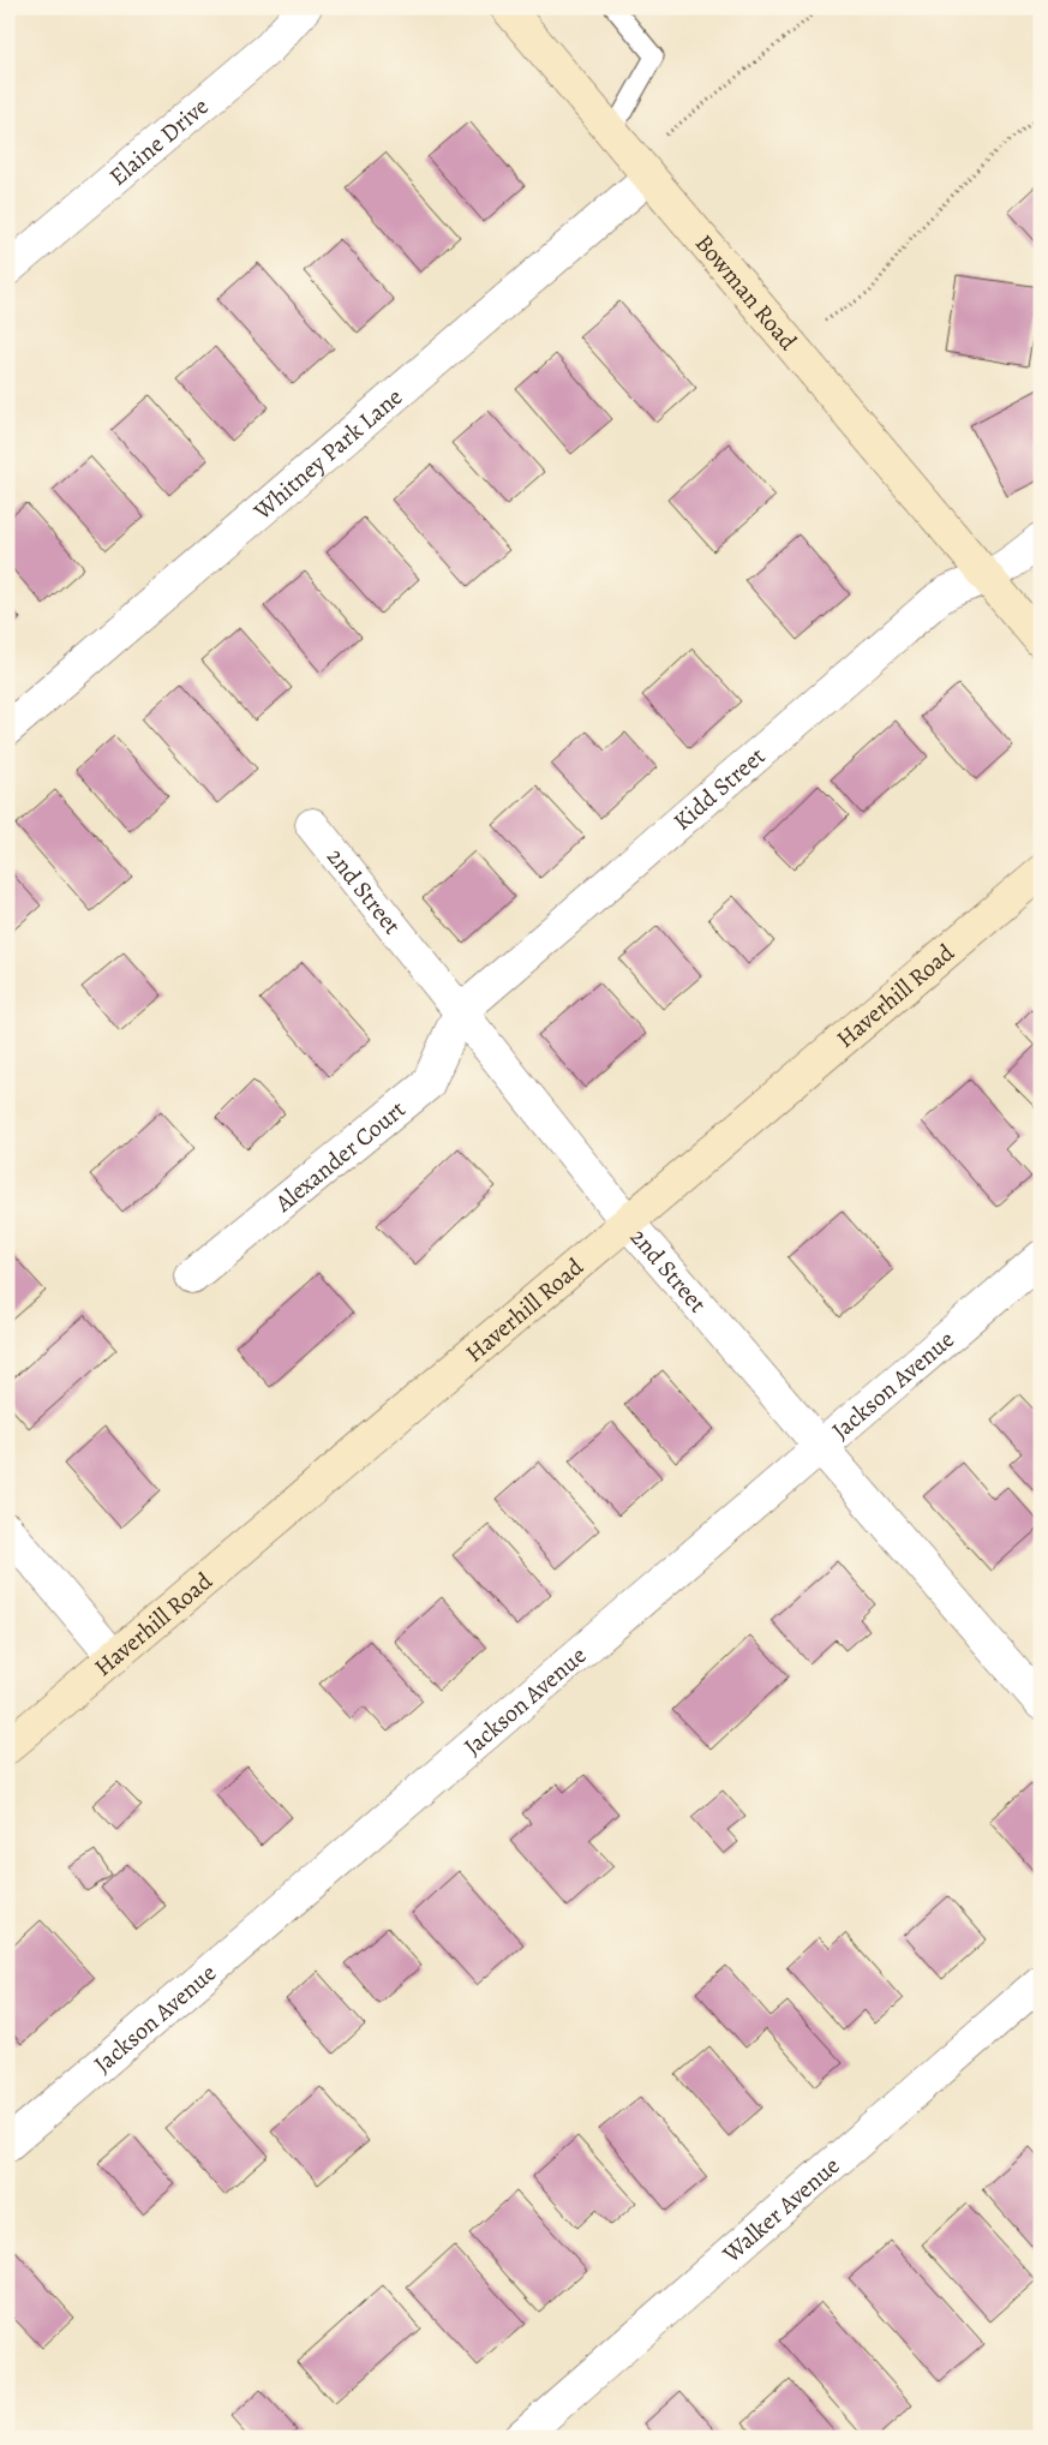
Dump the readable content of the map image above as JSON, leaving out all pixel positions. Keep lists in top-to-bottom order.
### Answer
{
  "streets": {
    "street": [
      "Elaine Drive",
      "Bowman Road",
      "Whitney Park Lane",
      "Kidd Street",
      "2nd Street",
      "Haverhill Road",
      "Alexander Court",
      "Jackson Avenue",
      "Walker Avenue"
    ]
  },
  "crossings": [
    ["Bowman Road", "Whitney Park Lane"],
    ["Bowman Road", "Kidd Street"],
    ["Kidd Street", "2nd Street"],
    ["Kidd Street", "Alexander Court"],
    ["2nd Street", "Haverhill Road"],
    ["2nd Street", "Alexander Court"],
    ["2nd Street", "Jackson Avenue"]
  ]
}
